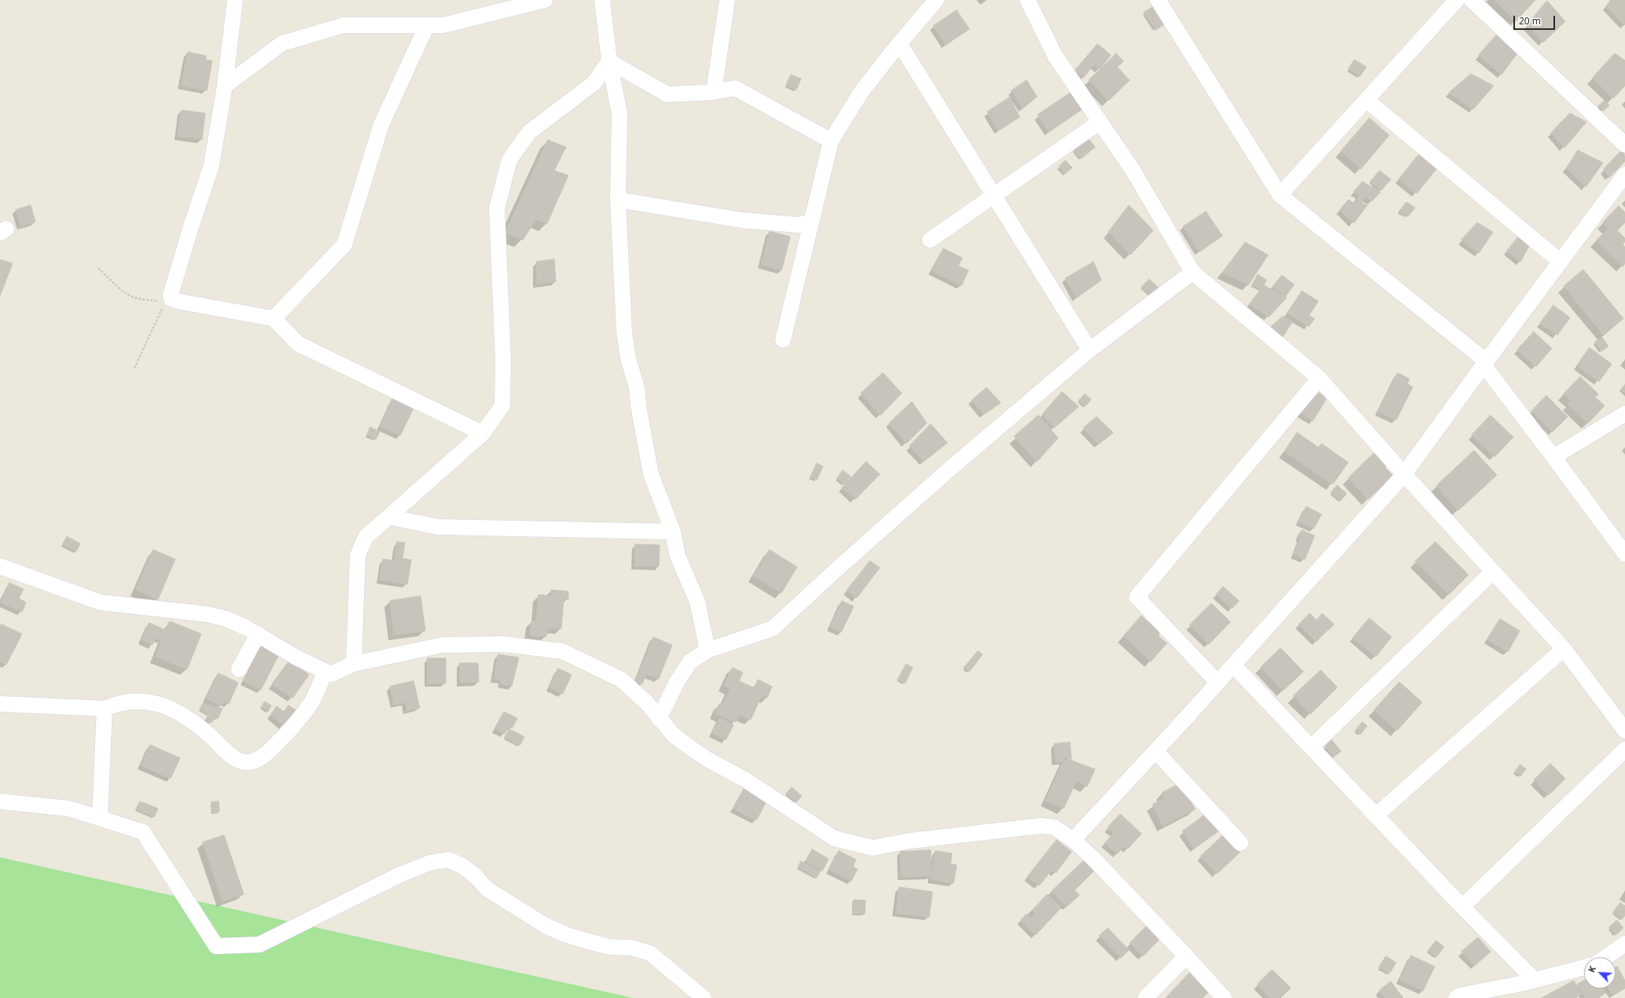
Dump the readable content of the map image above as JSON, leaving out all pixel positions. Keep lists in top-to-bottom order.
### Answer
{
  "scale_bar": "20 m",
  "north": "top left"
}
